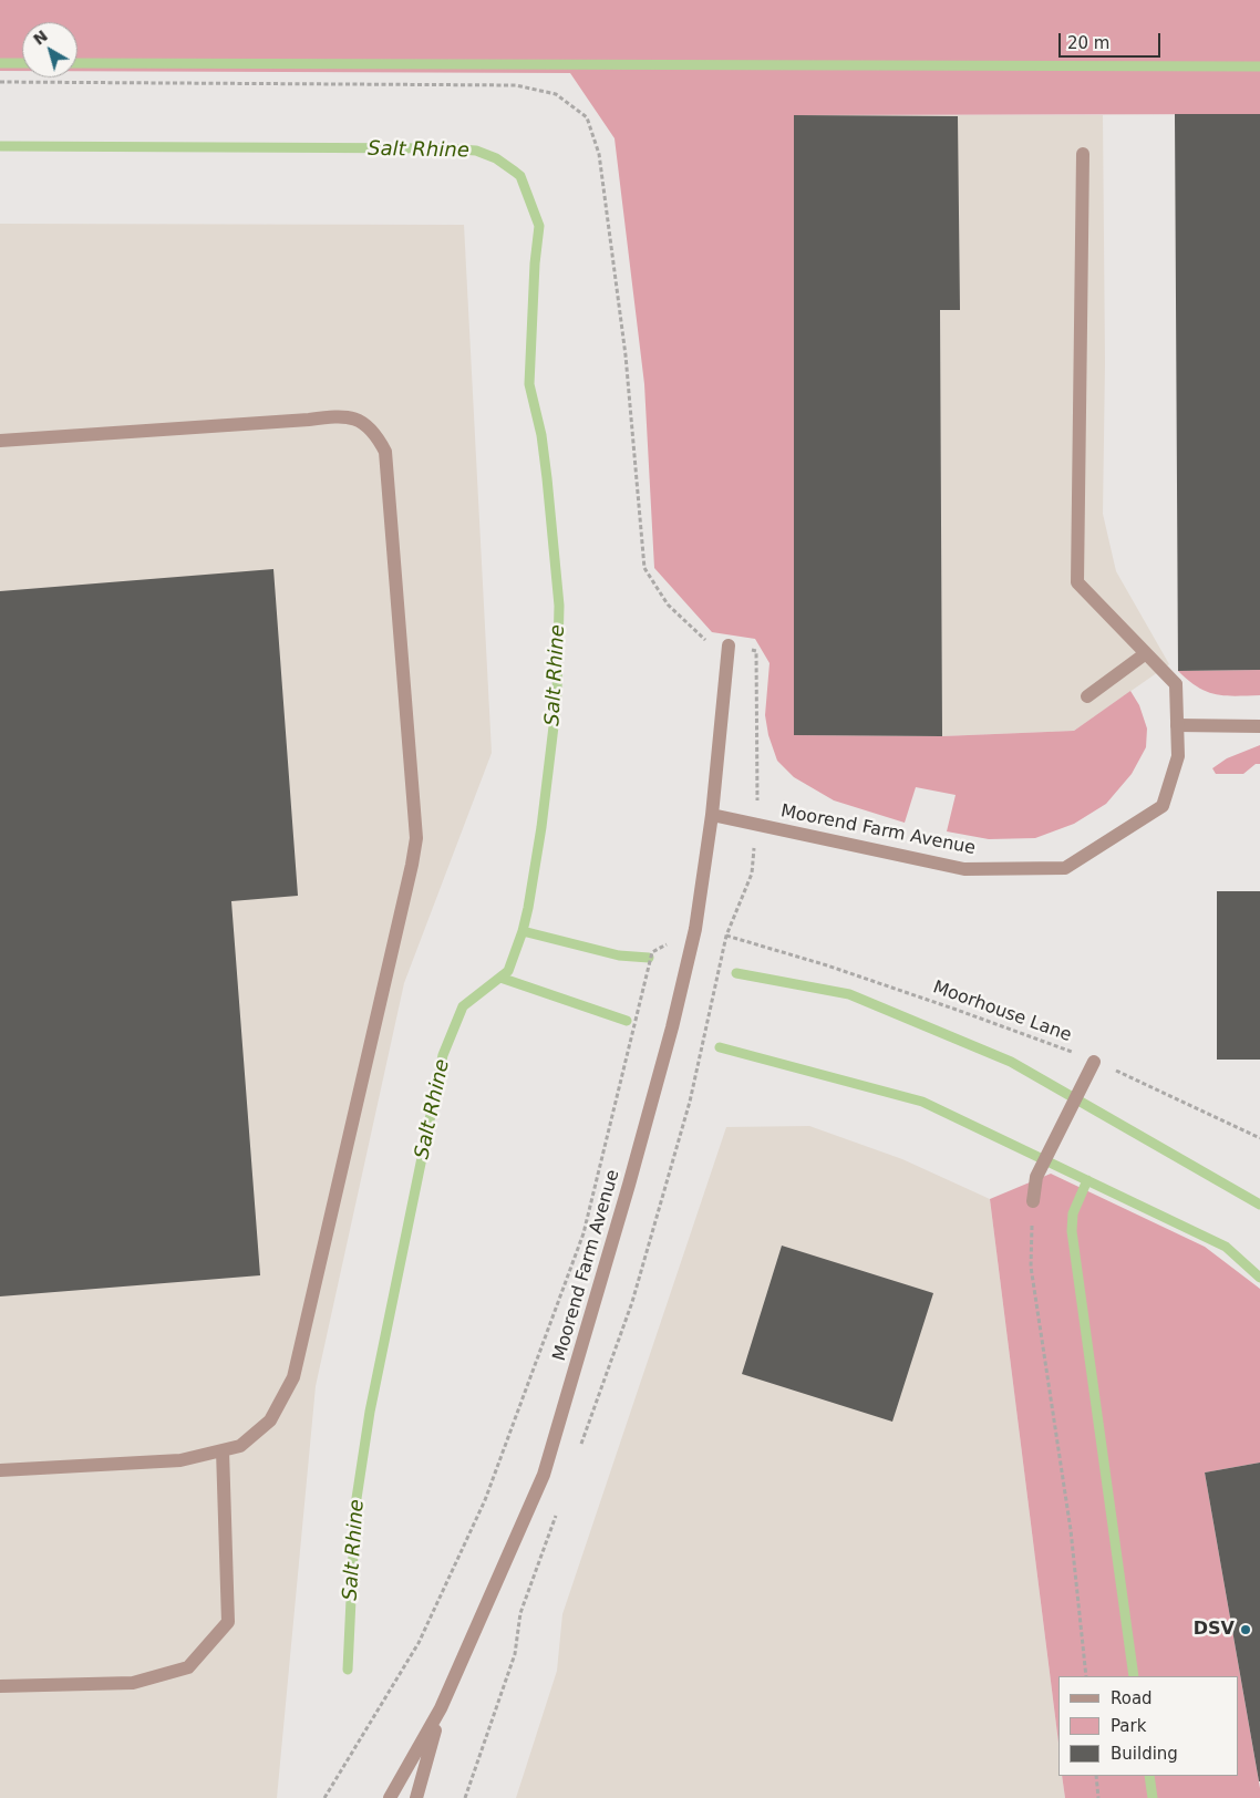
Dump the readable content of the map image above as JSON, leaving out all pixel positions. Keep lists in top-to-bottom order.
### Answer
{
  "streets": {
    "street": ["Moorend Farm Avenue"],
    "path": ["Moorhouse Lane"]
  },
  "water": ["Salt Rhine"],
  "places": ["DSV"],
  "legend": ["Road", "Park", "Building"],
  "scale_bar": "20 m",
  "north": "top left"
}
